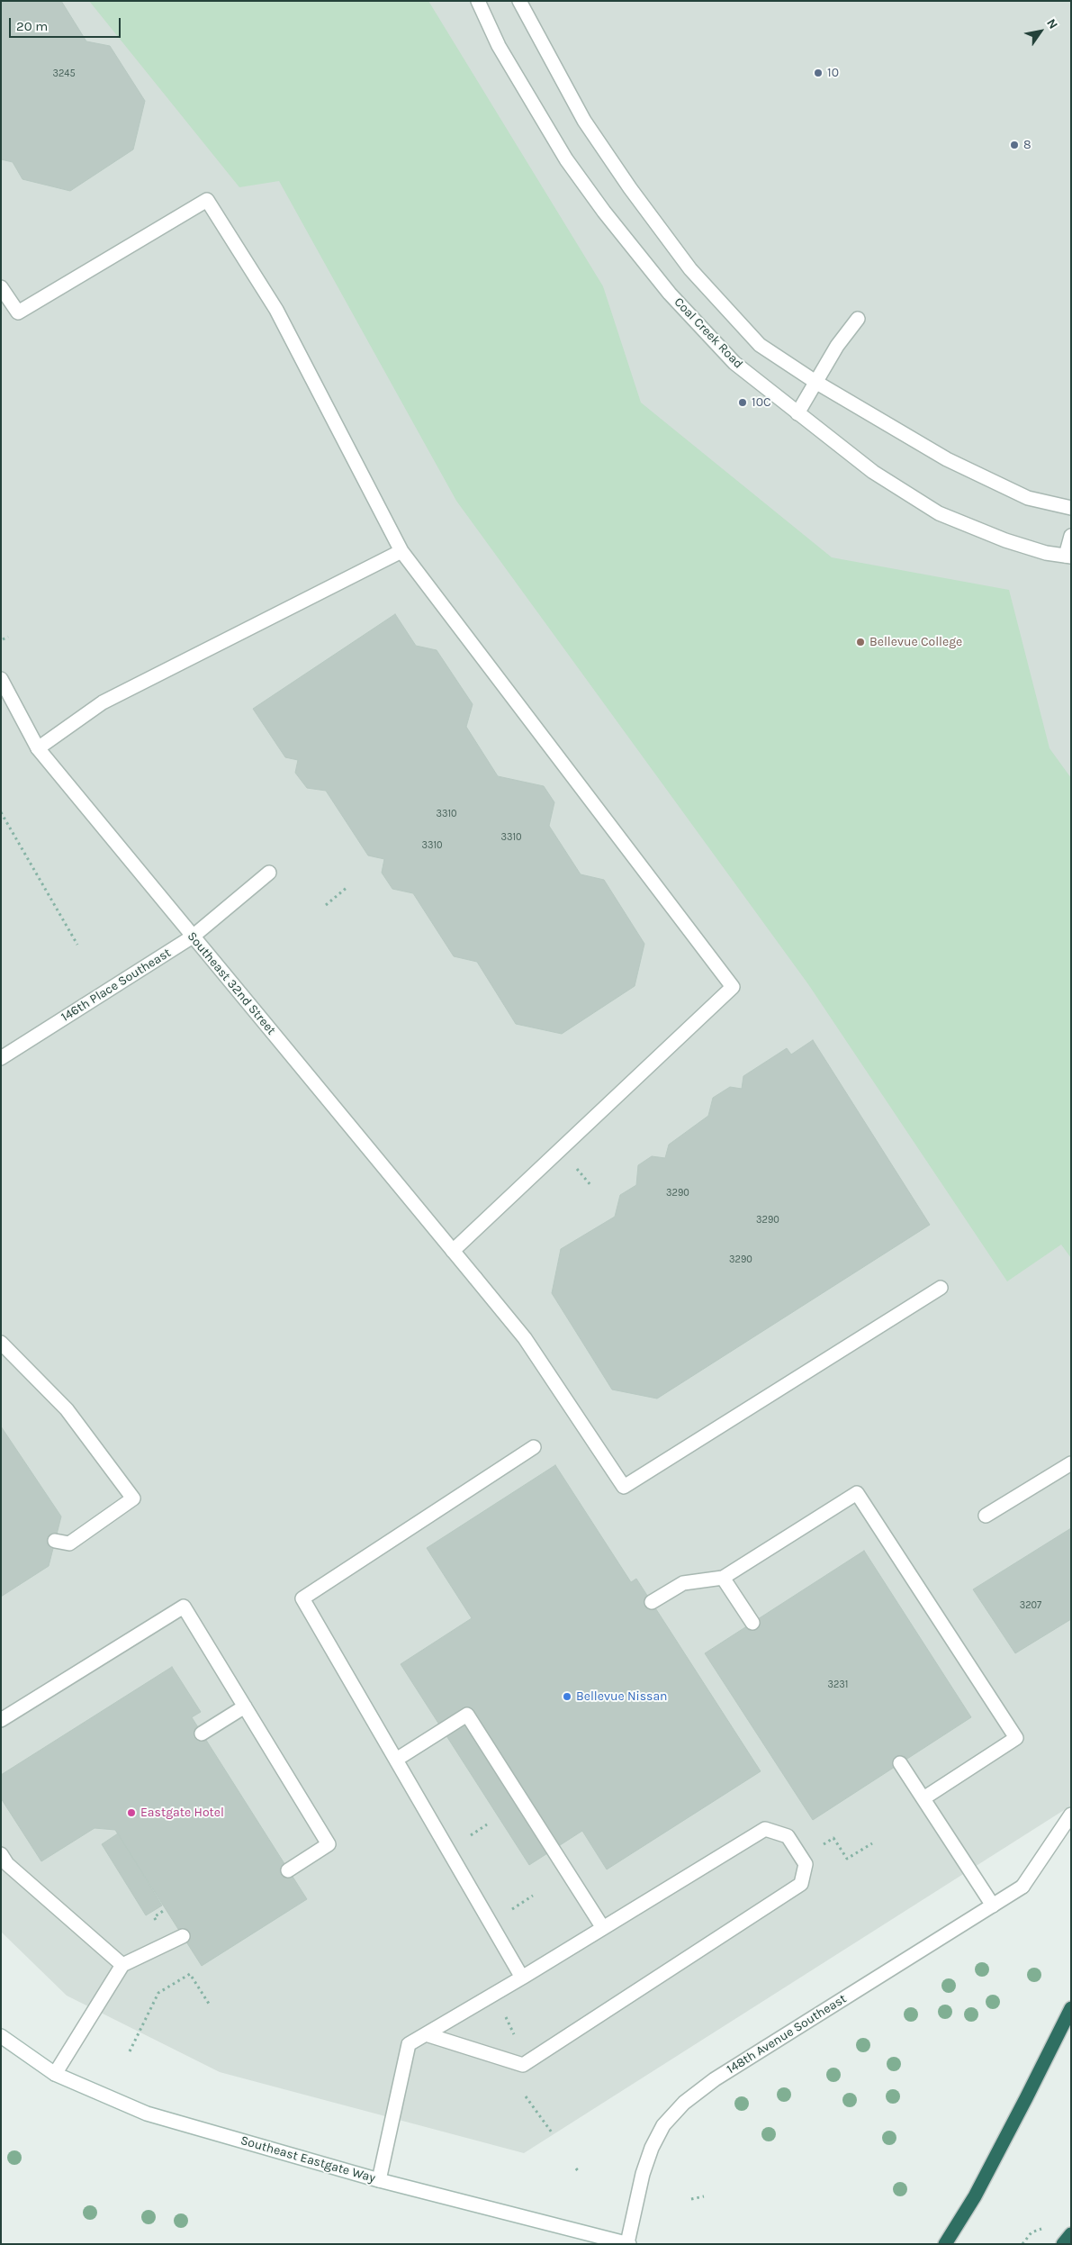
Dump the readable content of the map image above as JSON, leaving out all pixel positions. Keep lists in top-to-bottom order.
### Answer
{
  "streets": {
    "street": [
      "Coal Creek Road",
      "Southeast 32nd Street",
      "146th Place Southeast",
      "148th Avenue Southeast",
      "Southeast Eastgate Way"
    ]
  },
  "crossings": [
    ["Southeast 32nd Street", "146th Place Southeast"],
    ["148th Avenue Southeast", "Southeast Eastgate Way"]
  ],
  "places": [
    "10",
    "8",
    "10C",
    "Bellevue College",
    "Bellevue Nissan",
    "Eastgate Hotel"
  ],
  "house_numbers": [
    "3245",
    "3310",
    "3310",
    "3310",
    "3290",
    "3290",
    "3290",
    "3207",
    "3231"
  ],
  "scale_bar": "20 m",
  "north": "top right"
}
